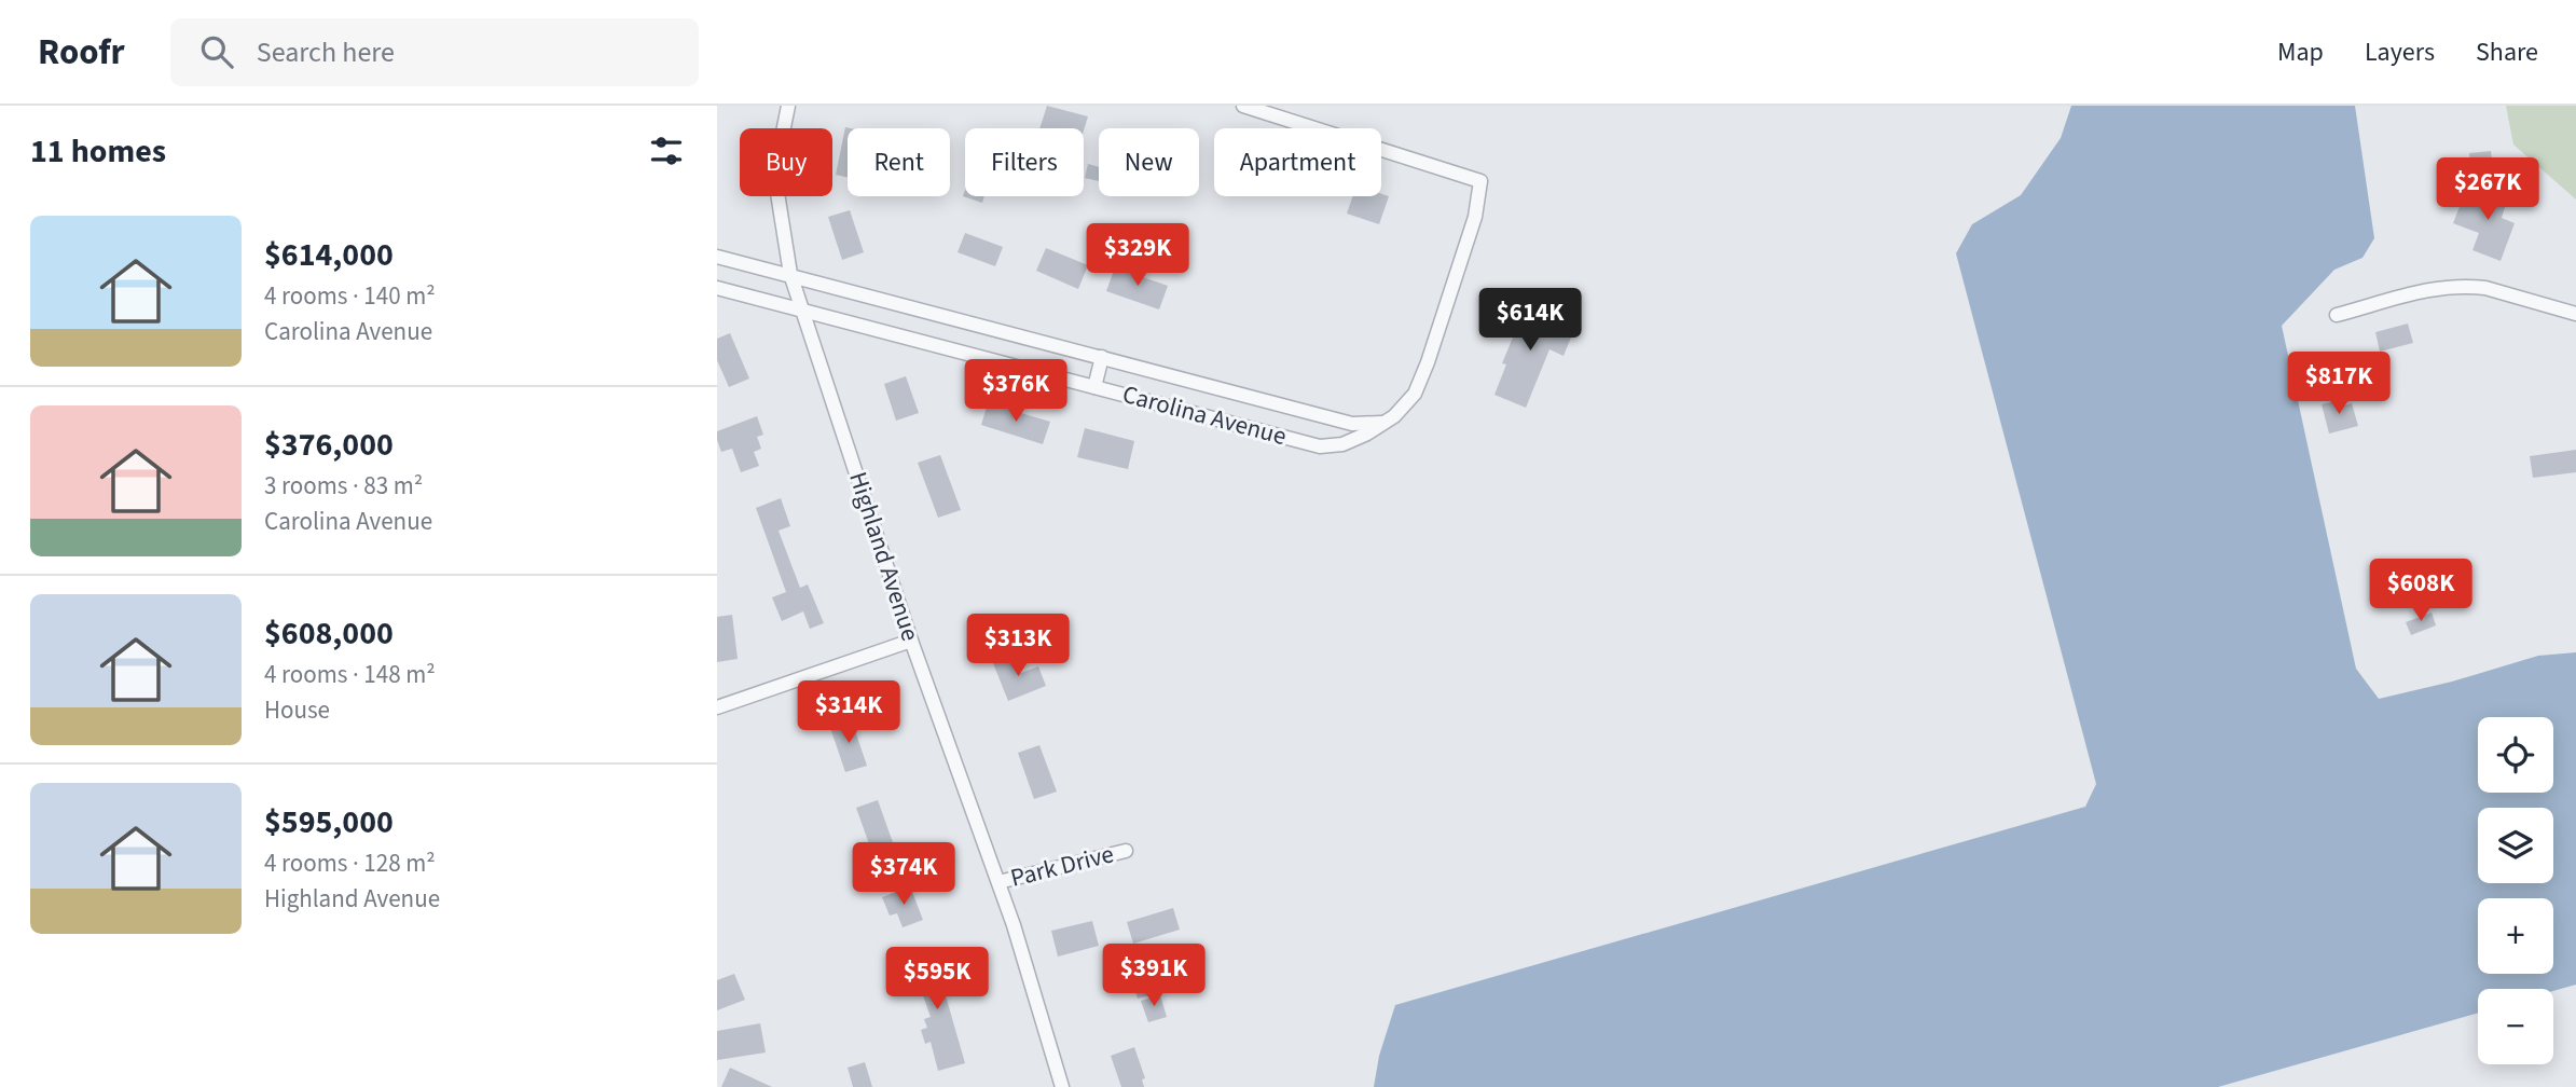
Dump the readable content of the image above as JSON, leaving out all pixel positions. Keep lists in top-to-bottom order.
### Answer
{
  "streets": {
    "street": ["Carolina Avenue", "Highland Avenue", "Park Drive"]
  },
  "crossings": [
    ["Carolina Avenue", "Highland Avenue"],
    ["Highland Avenue", "Park Drive"]
  ],
  "page": {
    "header": "Roofr",
    "search": "Search here",
    "nav": ["Map", "Layers", "Share"],
    "heading": "11 homes",
    "chip": [
      "Buy",
      "Rent",
      "Filters",
      "New",
      "Apartment"
    ],
    "price": [
      "$267K",
      "$329K",
      "$614K",
      "$817K",
      "$376K",
      "$608K",
      "$313K",
      "$314K",
      "$374K",
      "$391K",
      "$595K"
    ],
    "list": [
      {
        "name": "$614,000",
        "note": "4 rooms · 140 m² · Carolina Avenue"
      },
      {
        "name": "$376,000",
        "note": "3 rooms · 83 m² · Carolina Avenue"
      },
      {
        "name": "$608,000",
        "note": "4 rooms · 148 m² · House"
      },
      {
        "name": "$595,000",
        "note": "4 rooms · 128 m² · Highland Avenue"
      }
    ],
    "map_buttons": ["+", "−"]
  }
}
